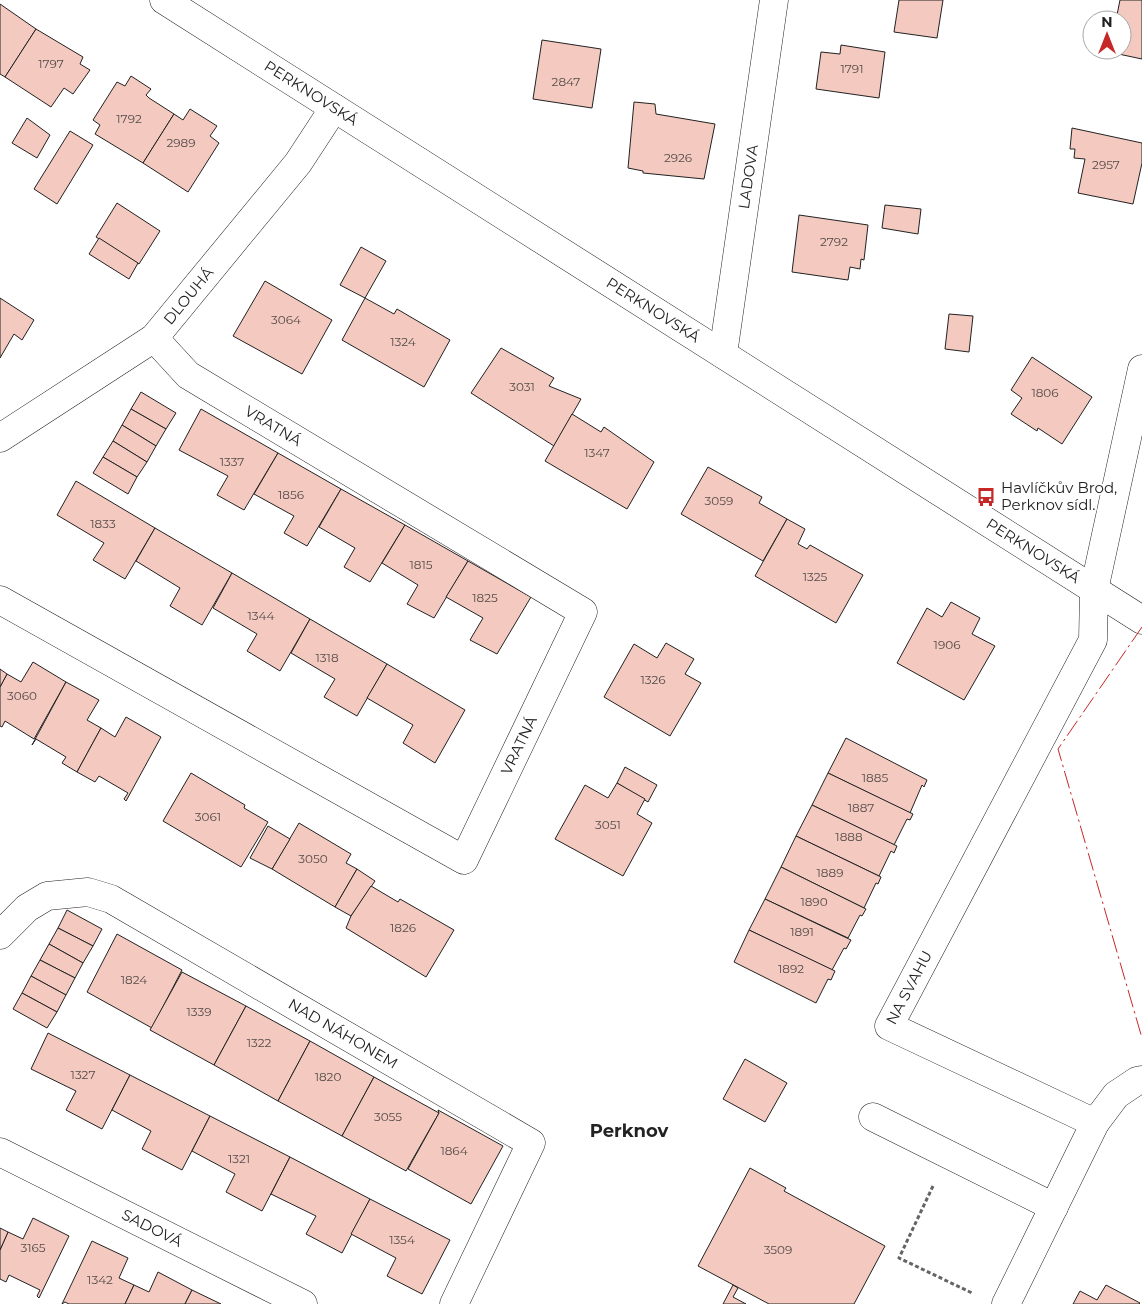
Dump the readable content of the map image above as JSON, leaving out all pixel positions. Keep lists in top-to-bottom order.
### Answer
{
  "streets": {
    "street": [
      "PERKNOVSKÁ",
      "LADOVA",
      "DLOUHÁ",
      "VRATNÁ",
      "NA SVAHU",
      "NAD NÁHONEM",
      "SADOVÁ"
    ]
  },
  "crossings": [
    ["PERKNOVSKÁ", "LADOVA"],
    ["PERKNOVSKÁ", "DLOUHÁ"],
    ["PERKNOVSKÁ", "NA SVAHU"],
    ["DLOUHÁ", "VRATNÁ"]
  ],
  "districts": ["Perknov"],
  "places": {
    "bus stop": ["Havlíčkův Brod, Perknov sídl."]
  },
  "house_numbers": [
    "1797",
    "1791",
    "2847",
    "1792",
    "2989",
    "2926",
    "2957",
    "2792",
    "3064",
    "1324",
    "3031",
    "1806",
    "1347",
    "1337",
    "1856",
    "3059",
    "1833",
    "1815",
    "1325",
    "1825",
    "1344",
    "1906",
    "1318",
    "1326",
    "3060",
    "1885",
    "1887",
    "3061",
    "3051",
    "1888",
    "3050",
    "1889",
    "1890",
    "1826",
    "1891",
    "1892",
    "1824",
    "1339",
    "1322",
    "1327",
    "1820",
    "3055",
    "1864",
    "1321",
    "1354",
    "3165",
    "3509",
    "1342"
  ],
  "north": "top"
}
